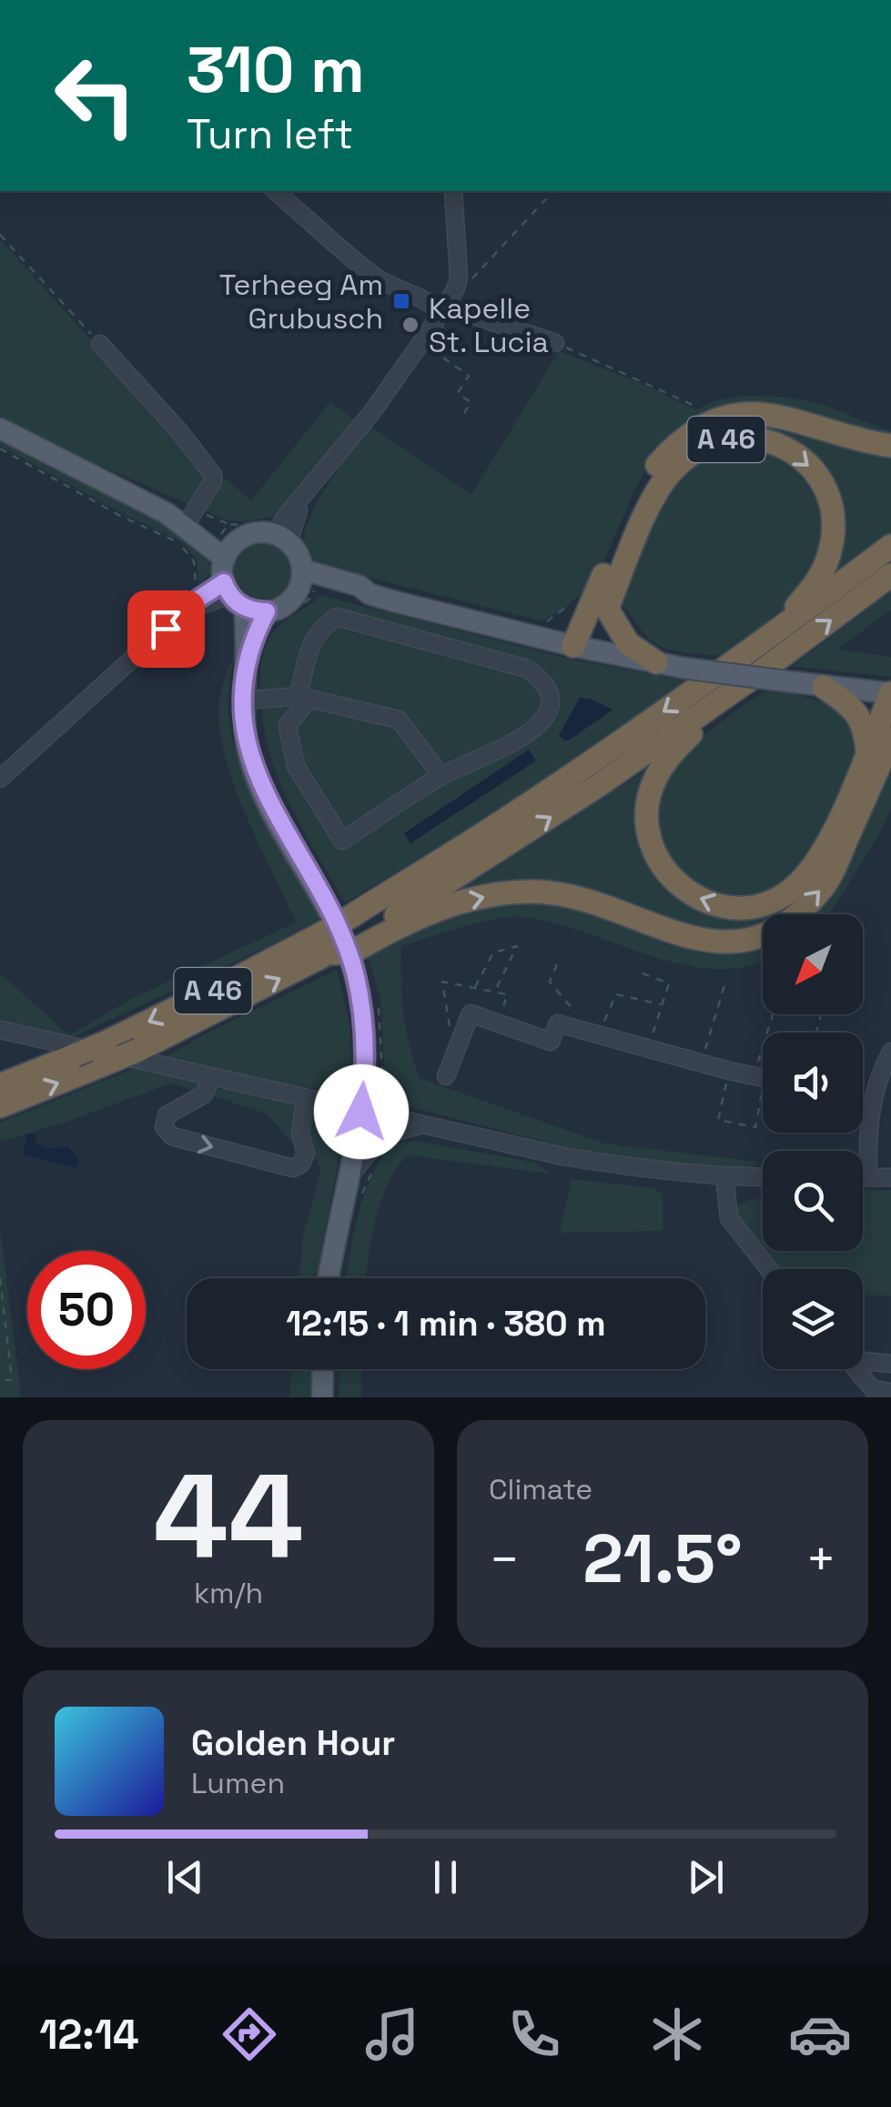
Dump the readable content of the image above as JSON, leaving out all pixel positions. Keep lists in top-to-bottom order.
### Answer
{
  "streets": {
    "highway": ["A 46"]
  },
  "places": {
    "transit": ["Terheeg Am Grubusch"],
    "other": ["Kapelle St. Lucia"]
  },
  "north": "bottom left",
  "page": {
    "turn": ["310 m", "Turn left"],
    "limit": "50",
    "trip": "12:15 · 1 min · 380 m",
    "tile": [
      ["44", "km/h"],
      "Climate"
    ],
    "heat": ["−", "21.5°", "+"],
    "song": ["Golden Hour", "Lumen"],
    "tabs": "12:14"
  }
}
